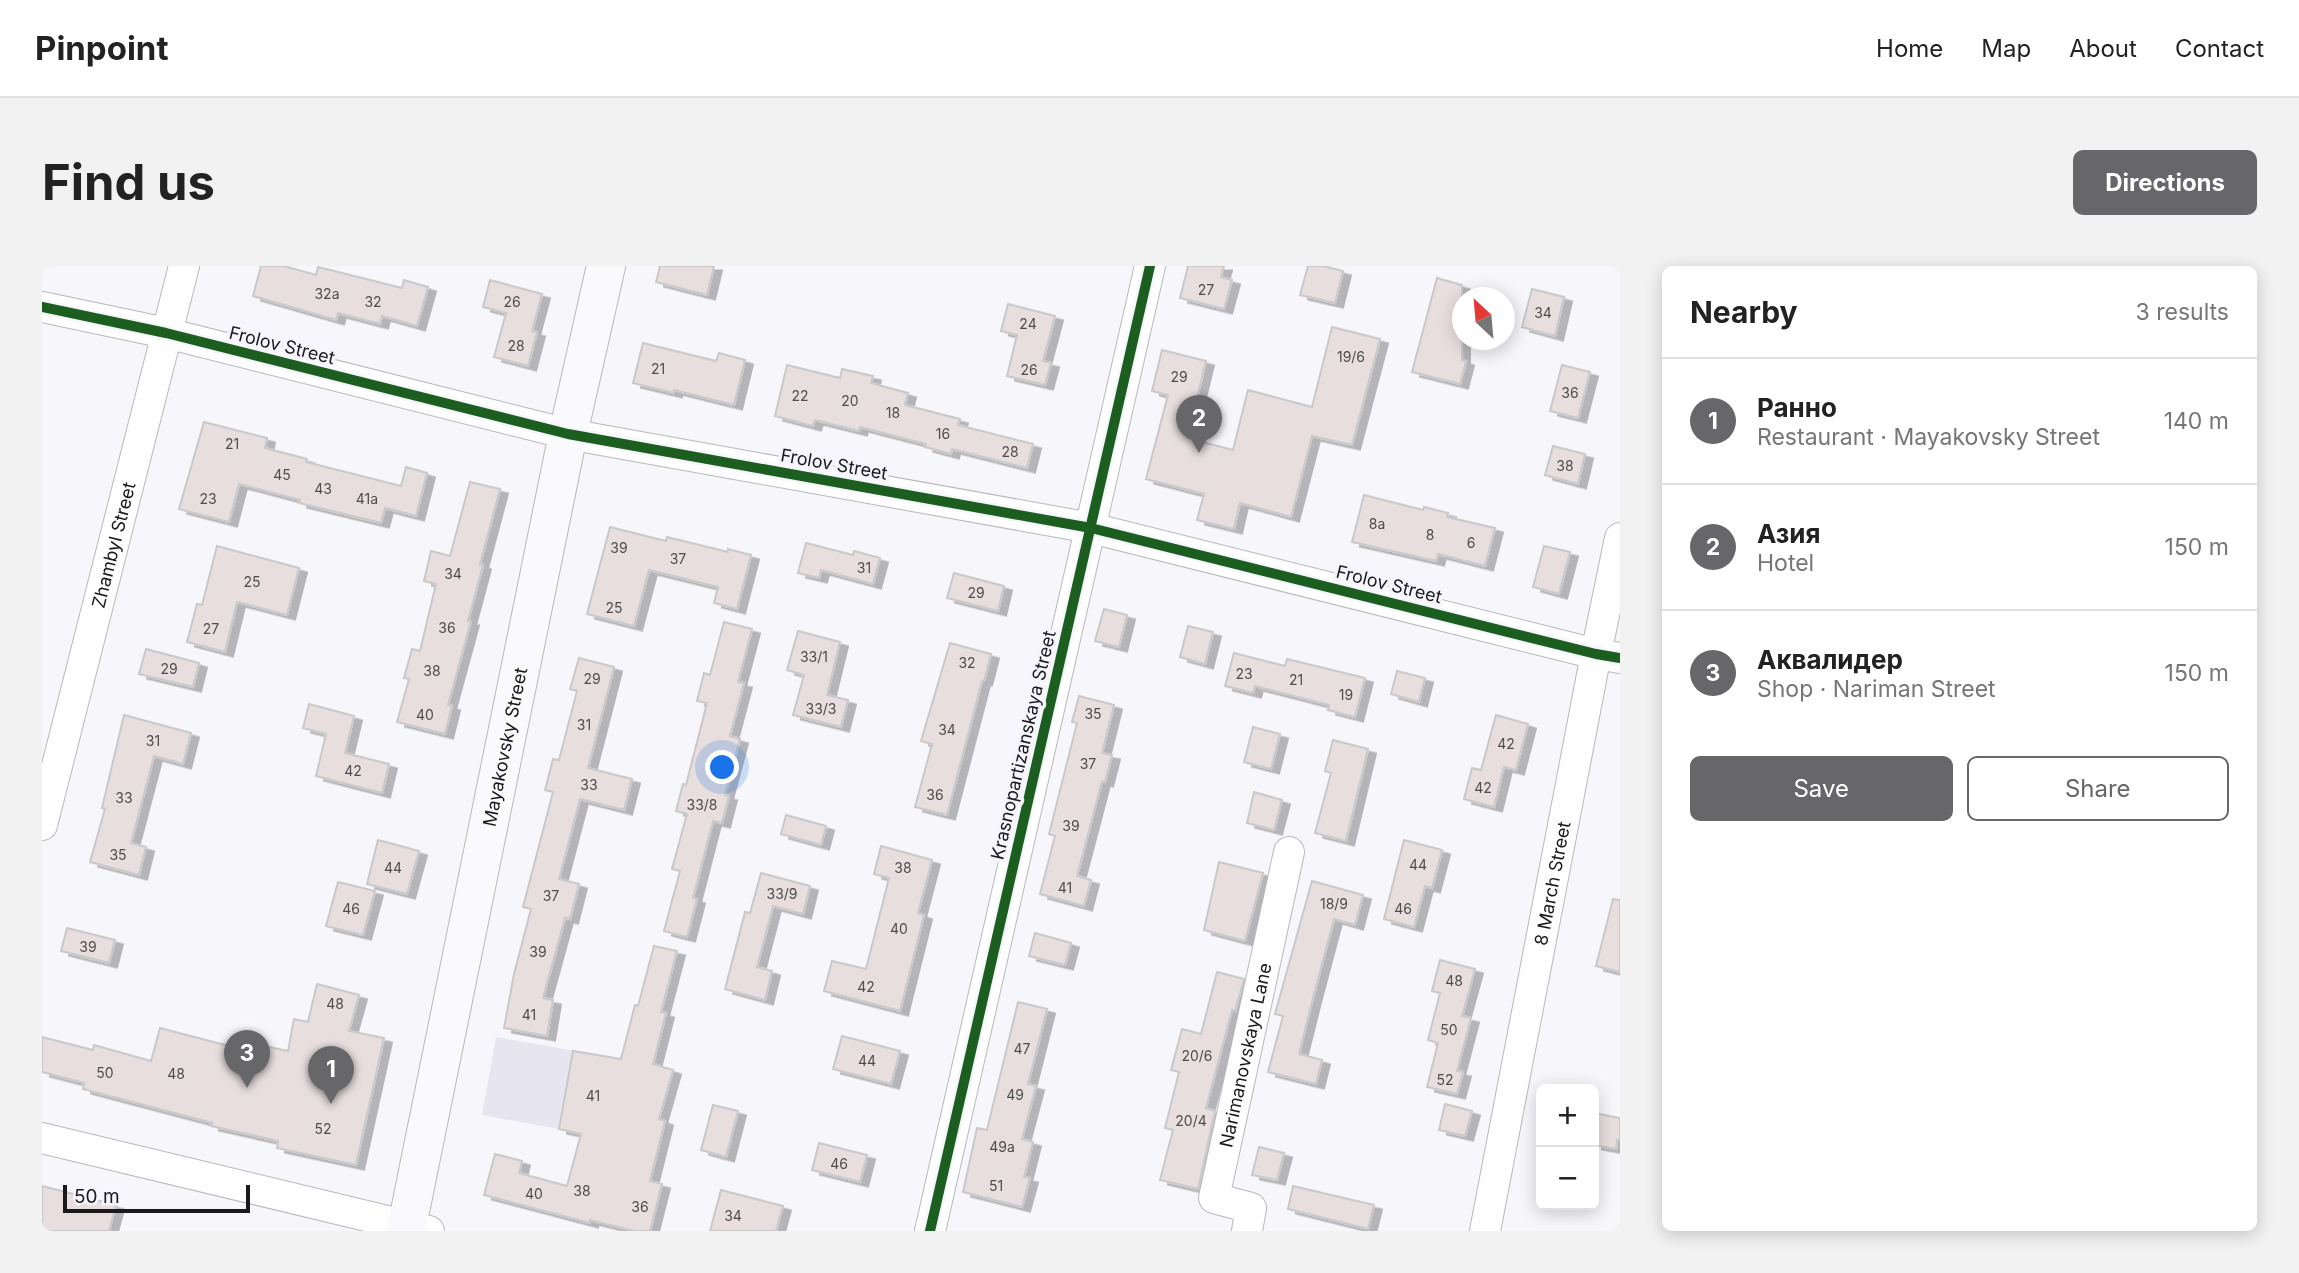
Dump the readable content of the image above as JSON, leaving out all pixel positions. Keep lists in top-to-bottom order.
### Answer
{
  "streets": {
    "main road": ["Mayakovsky Street"],
    "street": [
      "Frolov Street",
      "Zhambyl Street",
      "Krasnopartizanskaya Street",
      "8 March Street",
      "Narimanovskaya Lane"
    ]
  },
  "crossings": [
    ["Frolov Street", "Zhambyl Street"],
    ["Frolov Street", "Krasnopartizanskaya Street"],
    ["Frolov Street", "Mayakovsky Street"],
    ["Frolov Street", "8 March Street"]
  ],
  "house_numbers": [
    "27",
    "32а",
    "32",
    "26",
    "34",
    "24",
    "28",
    "19/6",
    "21",
    "26",
    "29",
    "36",
    "22",
    "20",
    "18",
    "16",
    "21",
    "28",
    "38",
    "45",
    "43",
    "23",
    "41а",
    "8а",
    "8",
    "6",
    "39",
    "37",
    "31",
    "34",
    "25",
    "29",
    "25",
    "36",
    "27",
    "33/1",
    "32",
    "29",
    "38",
    "23",
    "29",
    "21",
    "19",
    "33/3",
    "35",
    "40",
    "31",
    "34",
    "31",
    "42",
    "37",
    "42",
    "33",
    "42",
    "36",
    "33",
    "33/8",
    "39",
    "35",
    "44",
    "44",
    "38",
    "41",
    "33/9",
    "37",
    "18/9",
    "46",
    "46",
    "40",
    "39",
    "39",
    "48",
    "42",
    "48",
    "41",
    "50",
    "47",
    "20/6",
    "44",
    "50",
    "48",
    "52",
    "49",
    "41",
    "20/4",
    "52",
    "49а",
    "46",
    "51",
    "38",
    "40",
    "36",
    "34"
  ],
  "scale_bar": "50 m",
  "north": "top left",
  "page": {
    "header": "Pinpoint",
    "nav": [
      "Home",
      "Map",
      "About",
      "Contact"
    ],
    "buttons": [
      "Directions",
      ["Save", "Share"]
    ],
    "title": "Find us",
    "heading": ["Nearby", "3 results"],
    "list": [
      {
        "mark": "1",
        "name": "Ранно",
        "note": "Restaurant · Mayakovsky Street",
        "value": "140 m"
      },
      {
        "mark": "2",
        "name": "Азия",
        "note": "Hotel",
        "value": "150 m"
      },
      {
        "mark": "3",
        "name": "Аквалидер",
        "note": "Shop · Nariman Street",
        "value": "150 m"
      }
    ],
    "pins": ["2", "3", "1"],
    "map_buttons": ["+", "−"],
    "scale": "50 m"
  }
}
